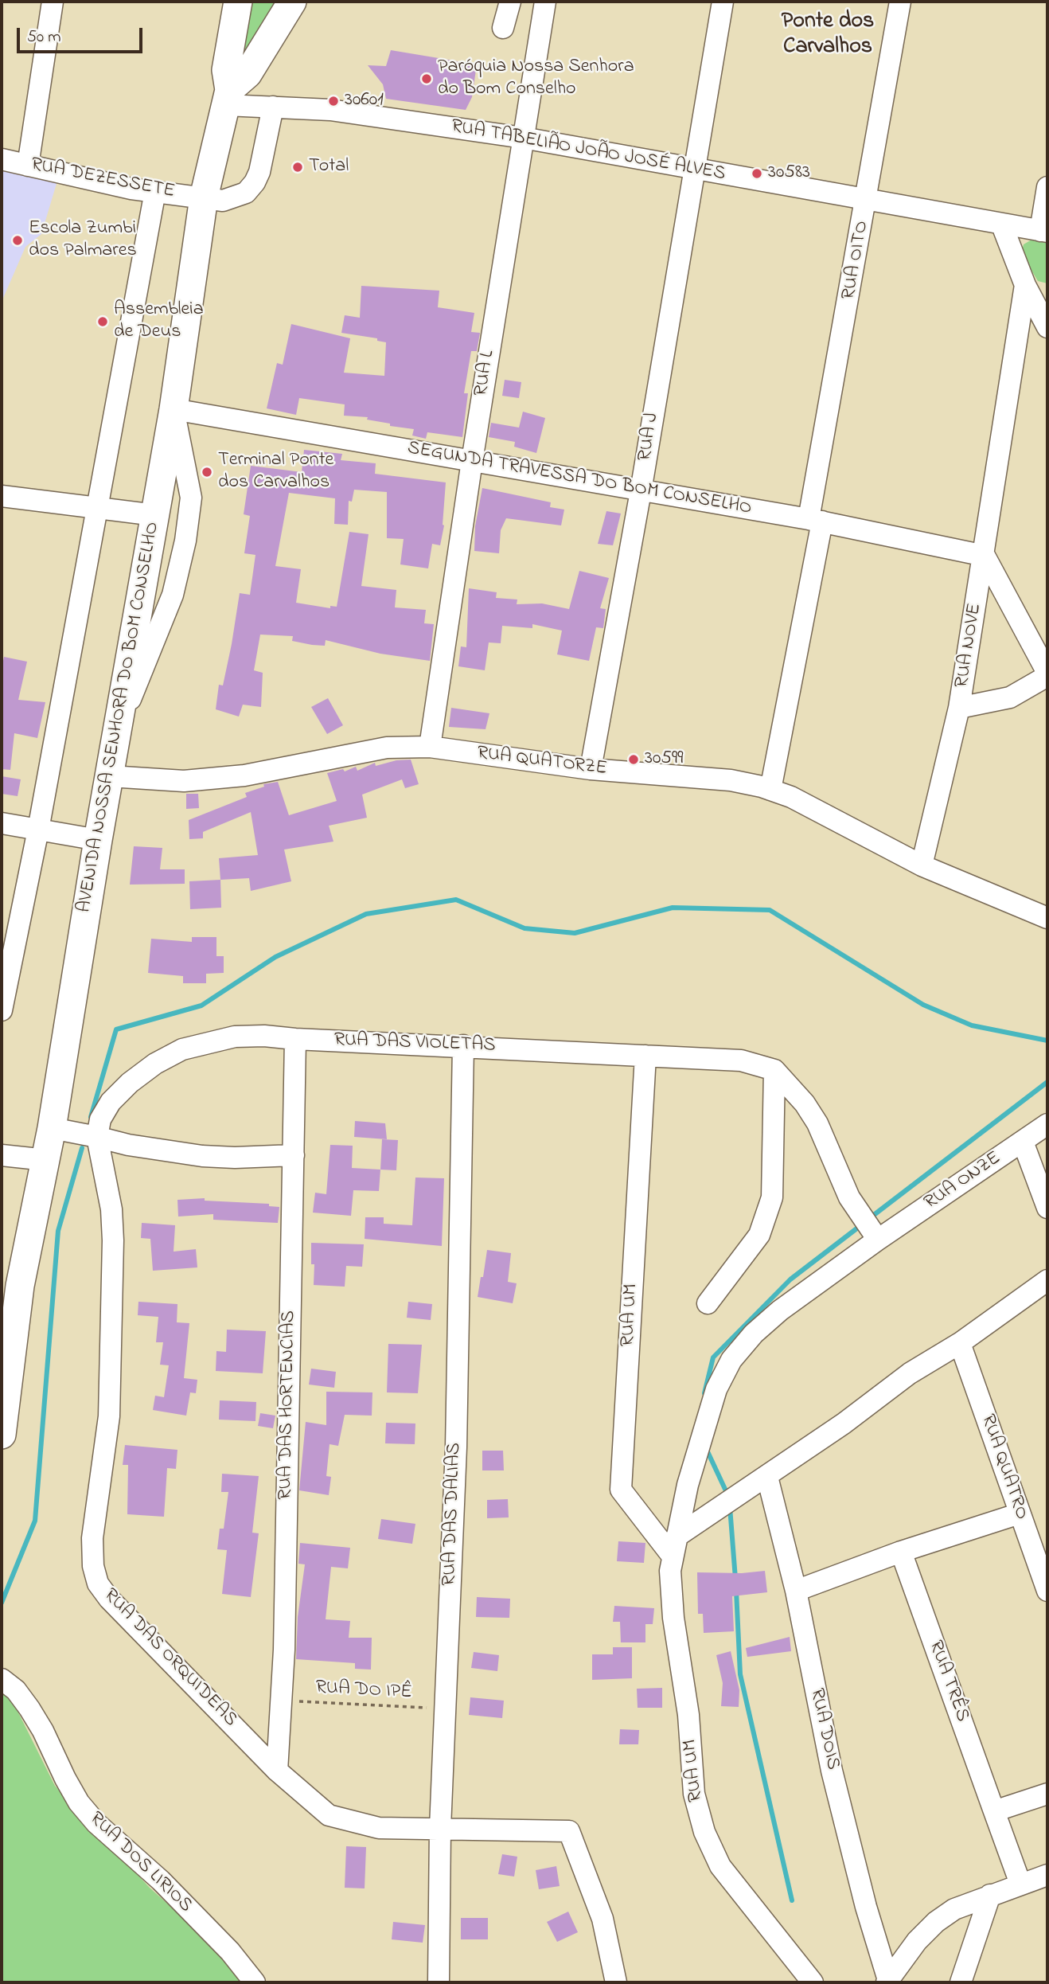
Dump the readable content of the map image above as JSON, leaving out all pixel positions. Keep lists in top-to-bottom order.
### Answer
{
  "streets": {
    "main road": ["AVENIDA NOSSA SENHORA DO BOM CONSELHO"],
    "street": [
      "RUA TABELIÃO JOÃO JOSÉ ALVES",
      "RUA DEZESSETE",
      "RUA OITO",
      "RUA L",
      "RUA J",
      "SEGUNDA TRAVESSA DO BOM CONSELHO",
      "RUA NOVE",
      "RUA QUATORZE",
      "RUA DAS VIOLETAS",
      "RUA ONZE",
      "RUA UM",
      "RUA DAS HORTENCIAS",
      "RUA QUATRO",
      "RUA DAS DALIAS",
      "RUA DAS ORQUIDEAS",
      "RUA TRÊS",
      "RUA DOIS",
      "RUA DOS LIRIOS"
    ],
    "path": ["RUA DO IPÊ"]
  },
  "crossings": [
    ["RUA TABELIÃO JOÃO JOSÉ ALVES", "RUA DEZESSETE"],
    ["RUA TABELIÃO JOÃO JOSÉ ALVES", "RUA OITO"],
    ["RUA TABELIÃO JOÃO JOSÉ ALVES", "RUA L"],
    ["RUA TABELIÃO JOÃO JOSÉ ALVES", "RUA J"],
    ["RUA TABELIÃO JOÃO JOSÉ ALVES", "AVENIDA NOSSA SENHORA DO BOM CONSELHO"],
    ["RUA DEZESSETE", "AVENIDA NOSSA SENHORA DO BOM CONSELHO"],
    ["RUA OITO", "SEGUNDA TRAVESSA DO BOM CONSELHO"],
    ["RUA OITO", "RUA QUATORZE"],
    ["RUA L", "SEGUNDA TRAVESSA DO BOM CONSELHO"],
    ["RUA L", "RUA QUATORZE"],
    ["RUA J", "SEGUNDA TRAVESSA DO BOM CONSELHO"],
    ["RUA J", "RUA QUATORZE"],
    ["SEGUNDA TRAVESSA DO BOM CONSELHO", "RUA NOVE"],
    ["SEGUNDA TRAVESSA DO BOM CONSELHO", "AVENIDA NOSSA SENHORA DO BOM CONSELHO"],
    ["RUA NOVE", "RUA QUATORZE"],
    ["AVENIDA NOSSA SENHORA DO BOM CONSELHO", "RUA QUATORZE"],
    ["RUA DAS VIOLETAS", "RUA UM"],
    ["RUA DAS VIOLETAS", "RUA DAS HORTENCIAS"],
    ["RUA DAS VIOLETAS", "RUA DAS DALIAS"],
    ["RUA DAS VIOLETAS", "RUA DAS ORQUIDEAS"],
    ["RUA ONZE", "RUA UM"],
    ["RUA DAS HORTENCIAS", "RUA DAS ORQUIDEAS"],
    ["RUA DAS HORTENCIAS", "RUA DO IPÊ"],
    ["RUA DAS DALIAS", "RUA DAS ORQUIDEAS"],
    ["RUA DAS DALIAS", "RUA DO IPÊ"]
  ],
  "districts": ["Ponte dos Carvalhos"],
  "places": [
    "Paróquia Nossa Senhora do Bom Conselho",
    "30601",
    "Total",
    "30583",
    "Escola Zumbi dos Palmares",
    "Assembleia de Deus",
    "Terminal Ponte dos Carvalhos",
    "30599"
  ],
  "scale_bar": "50 m"
}
